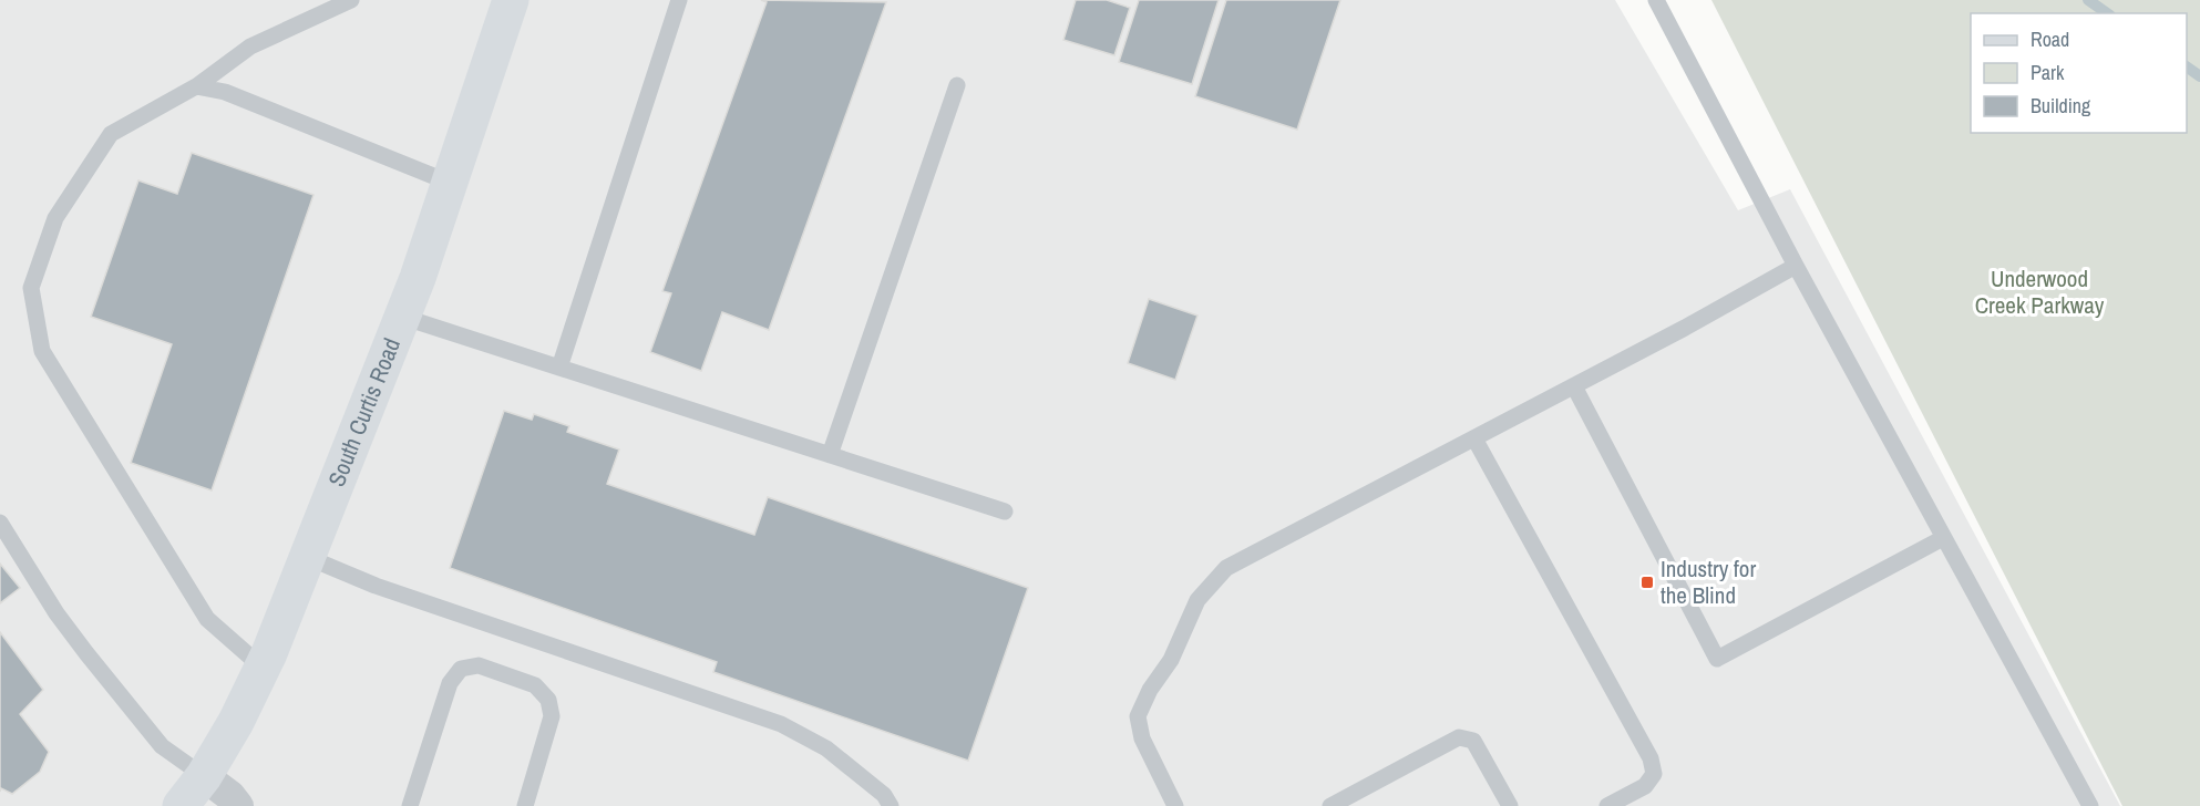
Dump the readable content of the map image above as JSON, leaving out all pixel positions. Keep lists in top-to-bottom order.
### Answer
{
  "streets": {
    "street": ["South Curtis Road"]
  },
  "parks": ["Underwood Creek Parkway"],
  "places": {
    "transit": ["Industry for the Blind"]
  },
  "legend": ["Road", "Park", "Building"]
}
